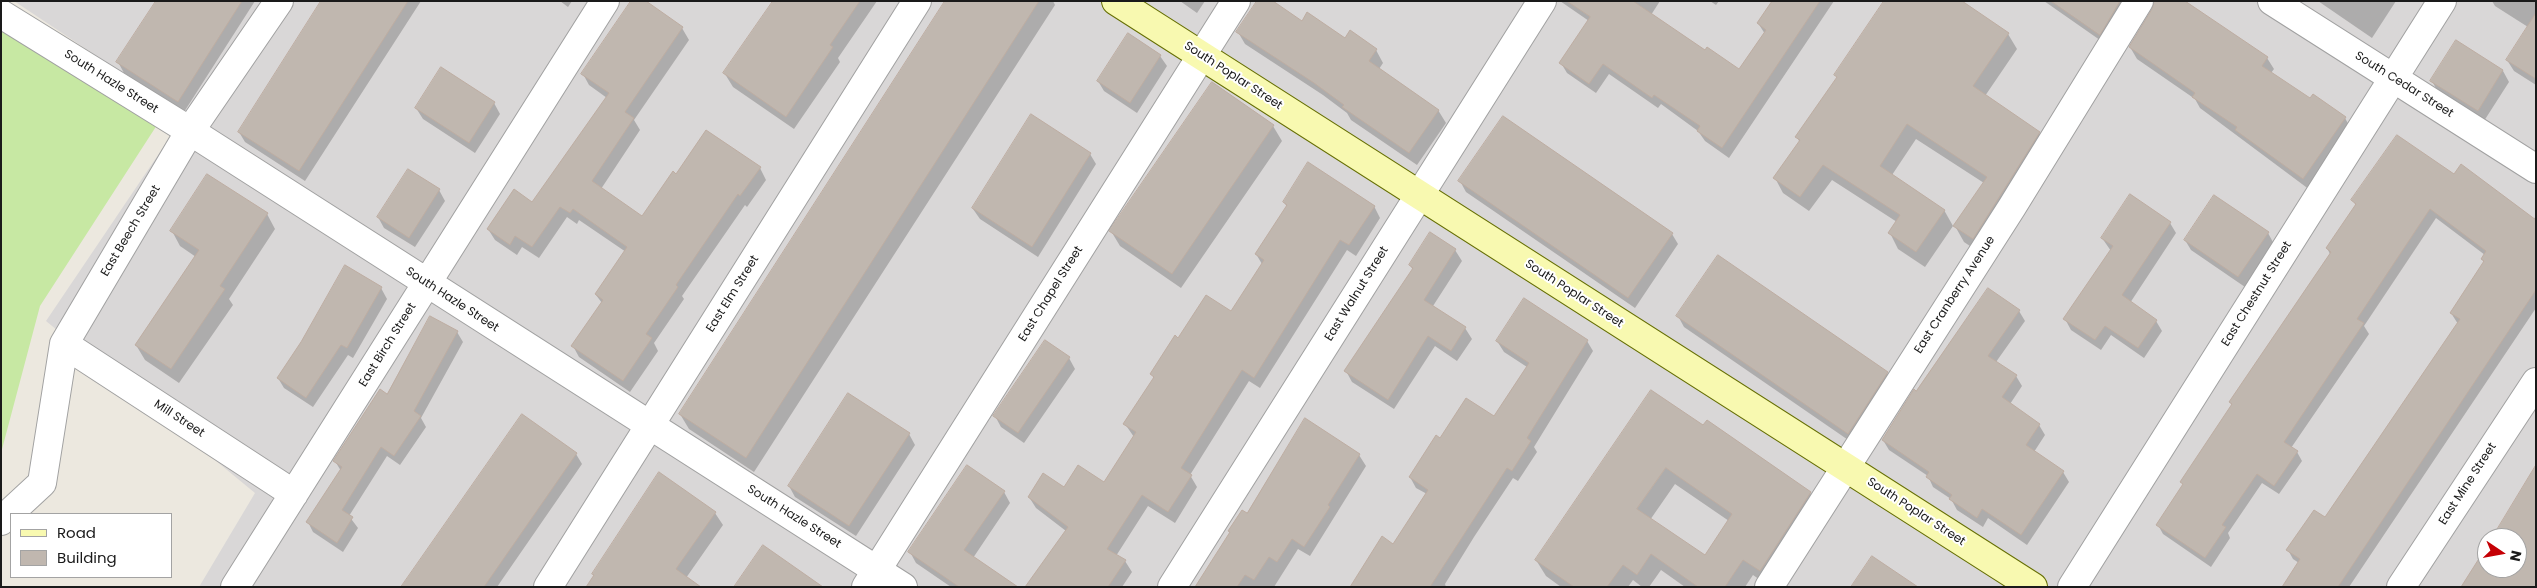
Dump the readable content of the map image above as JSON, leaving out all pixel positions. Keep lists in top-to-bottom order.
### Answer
{
  "streets": {
    "main road": ["South Poplar Street"],
    "street": [
      "South Hazle Street",
      "South Cedar Street",
      "East Beech Street",
      "East Elm Street",
      "East Chapel Street",
      "East Walnut Street",
      "East Chestnut Street",
      "East Cranberry Avenue",
      "East Birch Street",
      "Mill Street",
      "East Mine Street"
    ]
  },
  "crossings": [
    ["South Poplar Street", "East Chapel Street"],
    ["South Poplar Street", "East Walnut Street"],
    ["South Poplar Street", "East Cranberry Avenue"],
    ["South Hazle Street", "East Beech Street"],
    ["South Hazle Street", "East Elm Street"],
    ["South Hazle Street", "East Chapel Street"],
    ["South Hazle Street", "East Birch Street"],
    ["South Cedar Street", "East Chestnut Street"],
    ["East Beech Street", "Mill Street"],
    ["East Birch Street", "Mill Street"]
  ],
  "legend": ["Road", "Building"],
  "north": "right"
}
